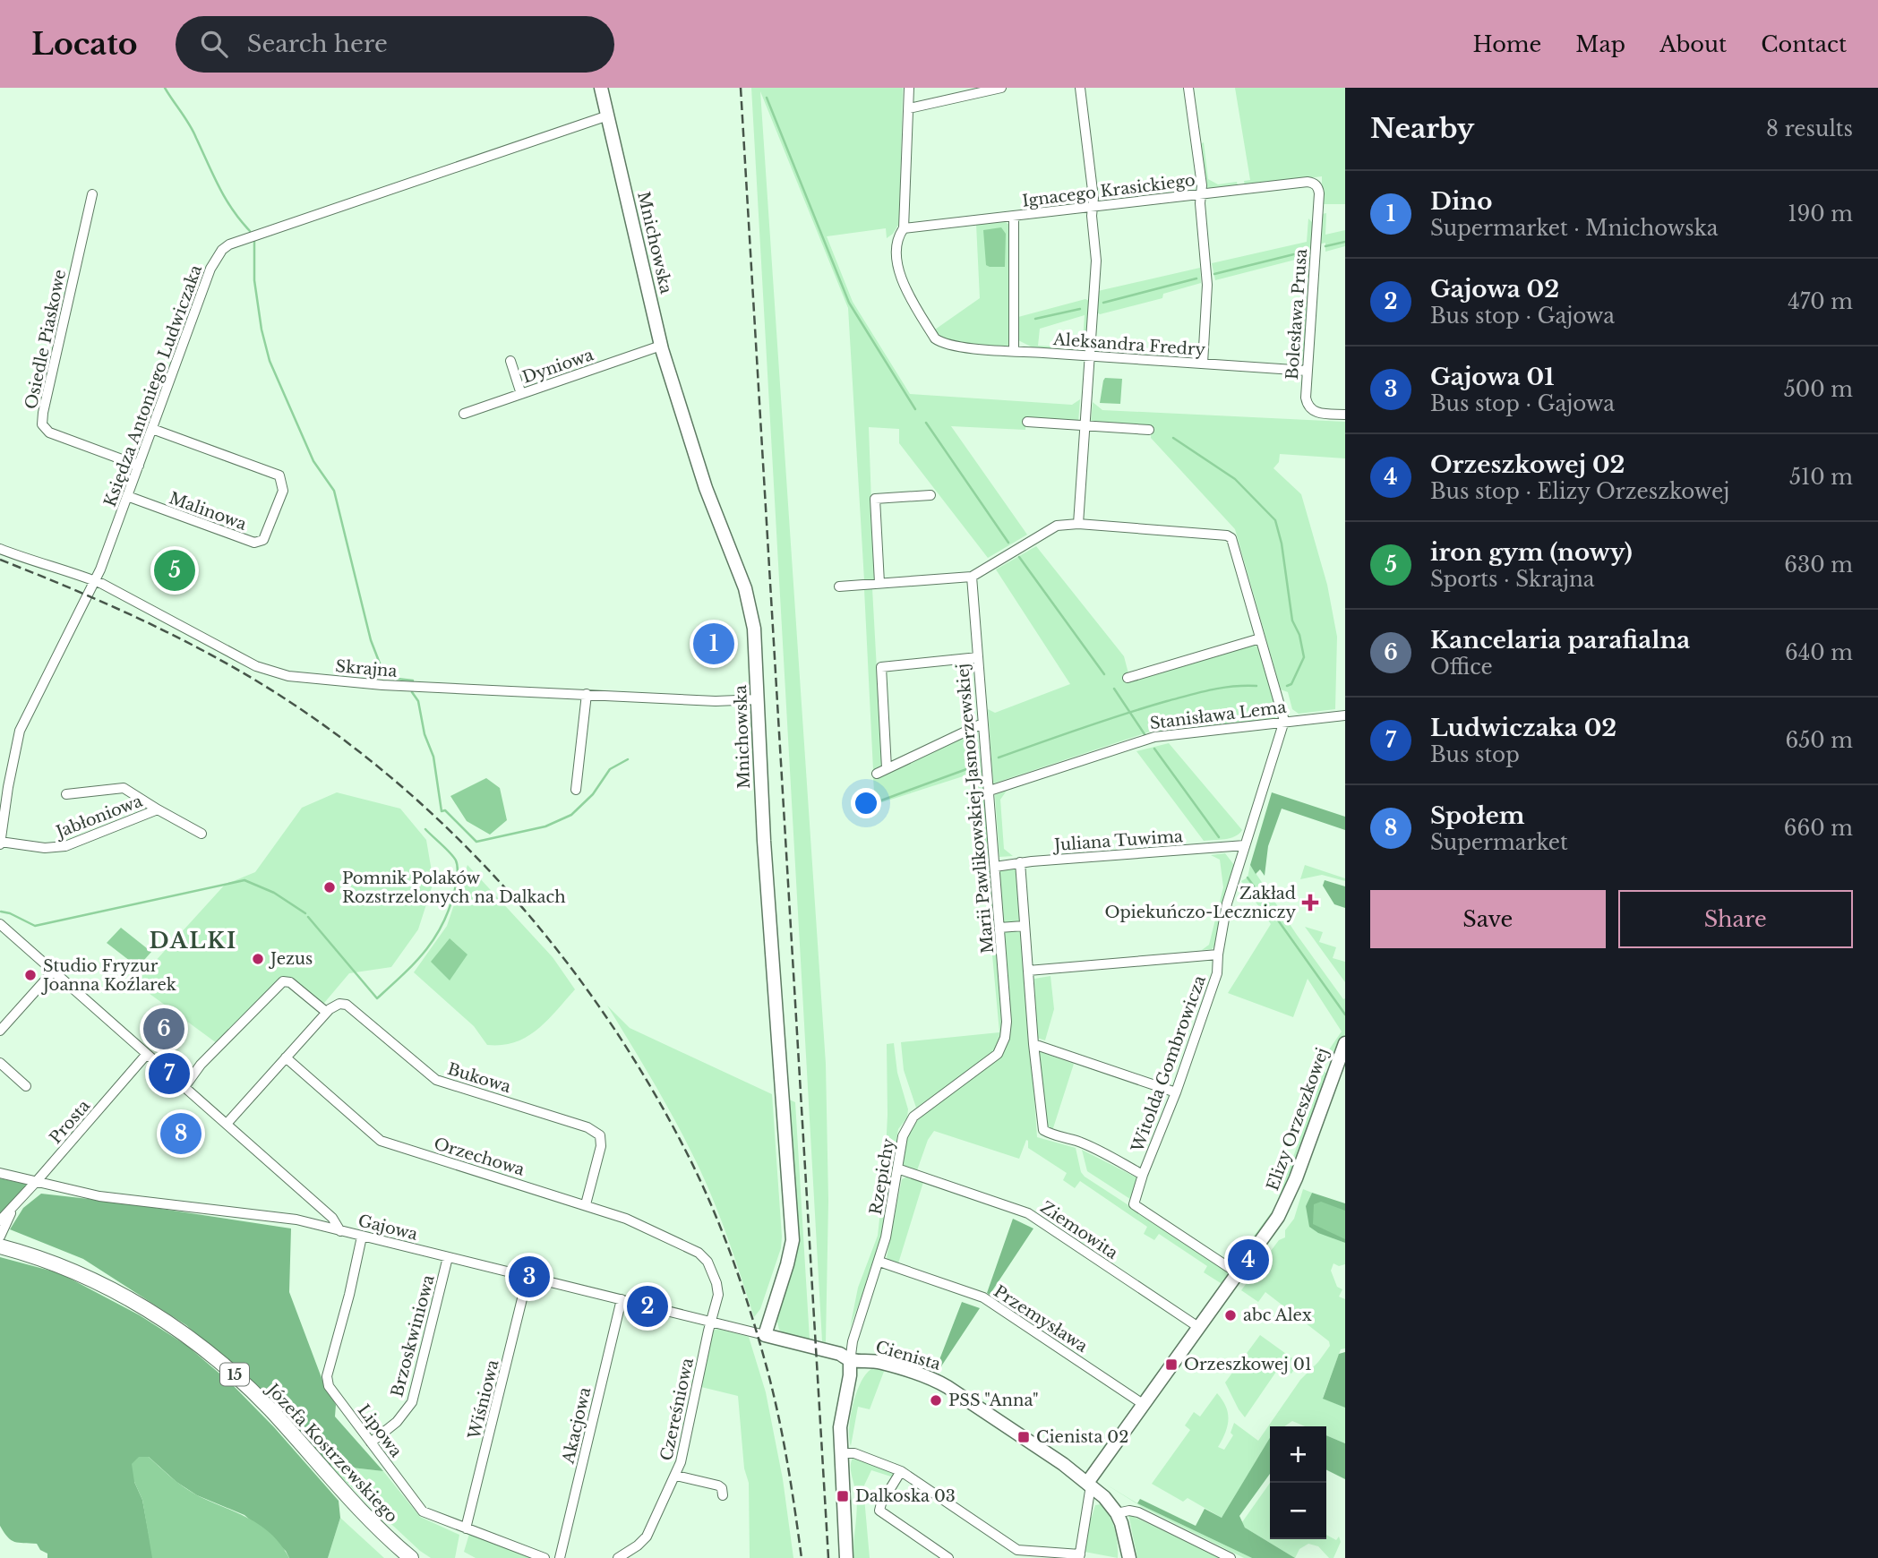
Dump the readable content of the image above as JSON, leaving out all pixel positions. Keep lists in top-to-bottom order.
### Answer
{
  "streets": {
    "main road": ["15", "Józefa Kostrzewskiego"],
    "street": [
      "Ignacego Krasickiego",
      "Mnichowska",
      "Bolesława Prusa",
      "Osiedle Piaskowe",
      "Aleksandra Fredry",
      "Dyniowa",
      "Księdza Antoniego Ludwiczaka",
      "Malinowa",
      "Skrajna",
      "Stanisława Lema",
      "Marii Pawlikowskiej-Jasnorzewskiej",
      "Jabłoniowa",
      "Juliana Tuwima",
      "Witolda Gombrowicza",
      "Bukowa",
      "Elizy Orzeszkowej",
      "Prosta",
      "Orzechowa",
      "Rzepichy",
      "Gajowa",
      "Ziemowita",
      "Przemysława",
      "Brzoskwiniowa",
      "Cienista",
      "Wiśniowa",
      "Czereśniowa",
      "Akacjowa",
      "Lipowa"
    ]
  },
  "crossings": [
    ["Ignacego Krasickiego", "Bolesława Prusa"],
    ["Ignacego Krasickiego", "Aleksandra Fredry"],
    ["Mnichowska", "Dyniowa"],
    ["Mnichowska", "Księdza Antoniego Ludwiczaka"],
    ["Mnichowska", "Skrajna"],
    ["Mnichowska", "Gajowa"],
    ["Mnichowska", "Cienista"],
    ["Bolesława Prusa", "Aleksandra Fredry"],
    ["Osiedle Piaskowe", "Księdza Antoniego Ludwiczaka"],
    ["Księdza Antoniego Ludwiczaka", "Malinowa"],
    ["Księdza Antoniego Ludwiczaka", "Skrajna"],
    ["Księdza Antoniego Ludwiczaka", "Jabłoniowa"],
    ["Stanisława Lema", "Marii Pawlikowskiej-Jasnorzewskiej"],
    ["Stanisława Lema", "Witolda Gombrowicza"],
    ["Marii Pawlikowskiej-Jasnorzewskiej", "Juliana Tuwima"],
    ["Marii Pawlikowskiej-Jasnorzewskiej", "Rzepichy"],
    ["Juliana Tuwima", "Witolda Gombrowicza"],
    ["Witolda Gombrowicza", "Elizy Orzeszkowej"],
    ["Bukowa", "Orzechowa"],
    ["Elizy Orzeszkowej", "Ziemowita"],
    ["Elizy Orzeszkowej", "Przemysława"],
    ["Elizy Orzeszkowej", "Cienista"],
    ["Prosta", "Gajowa"],
    ["Orzechowa", "Gajowa"],
    ["Orzechowa", "Czereśniowa"],
    ["Rzepichy", "Ziemowita"],
    ["Rzepichy", "Przemysława"],
    ["Rzepichy", "Cienista"],
    ["Gajowa", "Brzoskwiniowa"],
    ["Gajowa", "Cienista"],
    ["Gajowa", "Wiśniowa"],
    ["Gajowa", "Czereśniowa"],
    ["Gajowa", "Akacjowa"],
    ["Gajowa", "Lipowa"],
    ["Brzoskwiniowa", "Lipowa"],
    ["Wiśniowa", "Lipowa"]
  ],
  "districts": ["DALKI"],
  "places": {
    "other": [
      "Pomnik Polaków Rozstrzelonych na Dalkach",
      "Jezus",
      "Studio Fryzur Joanna Koźlarek",
      "abc Alex",
      "PSS \"Anna\""
    ],
    "health": ["Zakład Opiekuńczo-Leczniczy"],
    "transit": ["Orzeszkowej 01", "Cienista 02", "Dalkoska 03"]
  },
  "page": {
    "header": "Locato",
    "search": "Search here",
    "nav": [
      "Home",
      "Map",
      "About",
      "Contact"
    ],
    "heading": ["Nearby", "8 results"],
    "list": [
      {
        "mark": "1",
        "name": "Dino",
        "note": "Supermarket · Mnichowska",
        "value": "190 m"
      },
      {
        "mark": "2",
        "name": "Gajowa 02",
        "note": "Bus stop · Gajowa",
        "value": "470 m"
      },
      {
        "mark": "3",
        "name": "Gajowa 01",
        "note": "Bus stop · Gajowa",
        "value": "500 m"
      },
      {
        "mark": "4",
        "name": "Orzeszkowej 02",
        "note": "Bus stop · Elizy Orzeszkowej",
        "value": "510 m"
      },
      {
        "mark": "5",
        "name": "iron gym (nowy)",
        "note": "Sports · Skrajna",
        "value": "630 m"
      },
      {
        "mark": "6",
        "name": "Kancelaria parafialna",
        "note": "Office",
        "value": "640 m"
      },
      {
        "mark": "7",
        "name": "Ludwiczaka 02",
        "note": "Bus stop",
        "value": "650 m"
      },
      {
        "mark": "8",
        "name": "Społem",
        "note": "Supermarket",
        "value": "660 m"
      }
    ],
    "pins": [
      "5",
      "1",
      "6",
      "7",
      "8",
      "4",
      "3",
      "2"
    ],
    "buttons": ["Save", "Share"],
    "map_buttons": ["+", "−"]
  }
}
